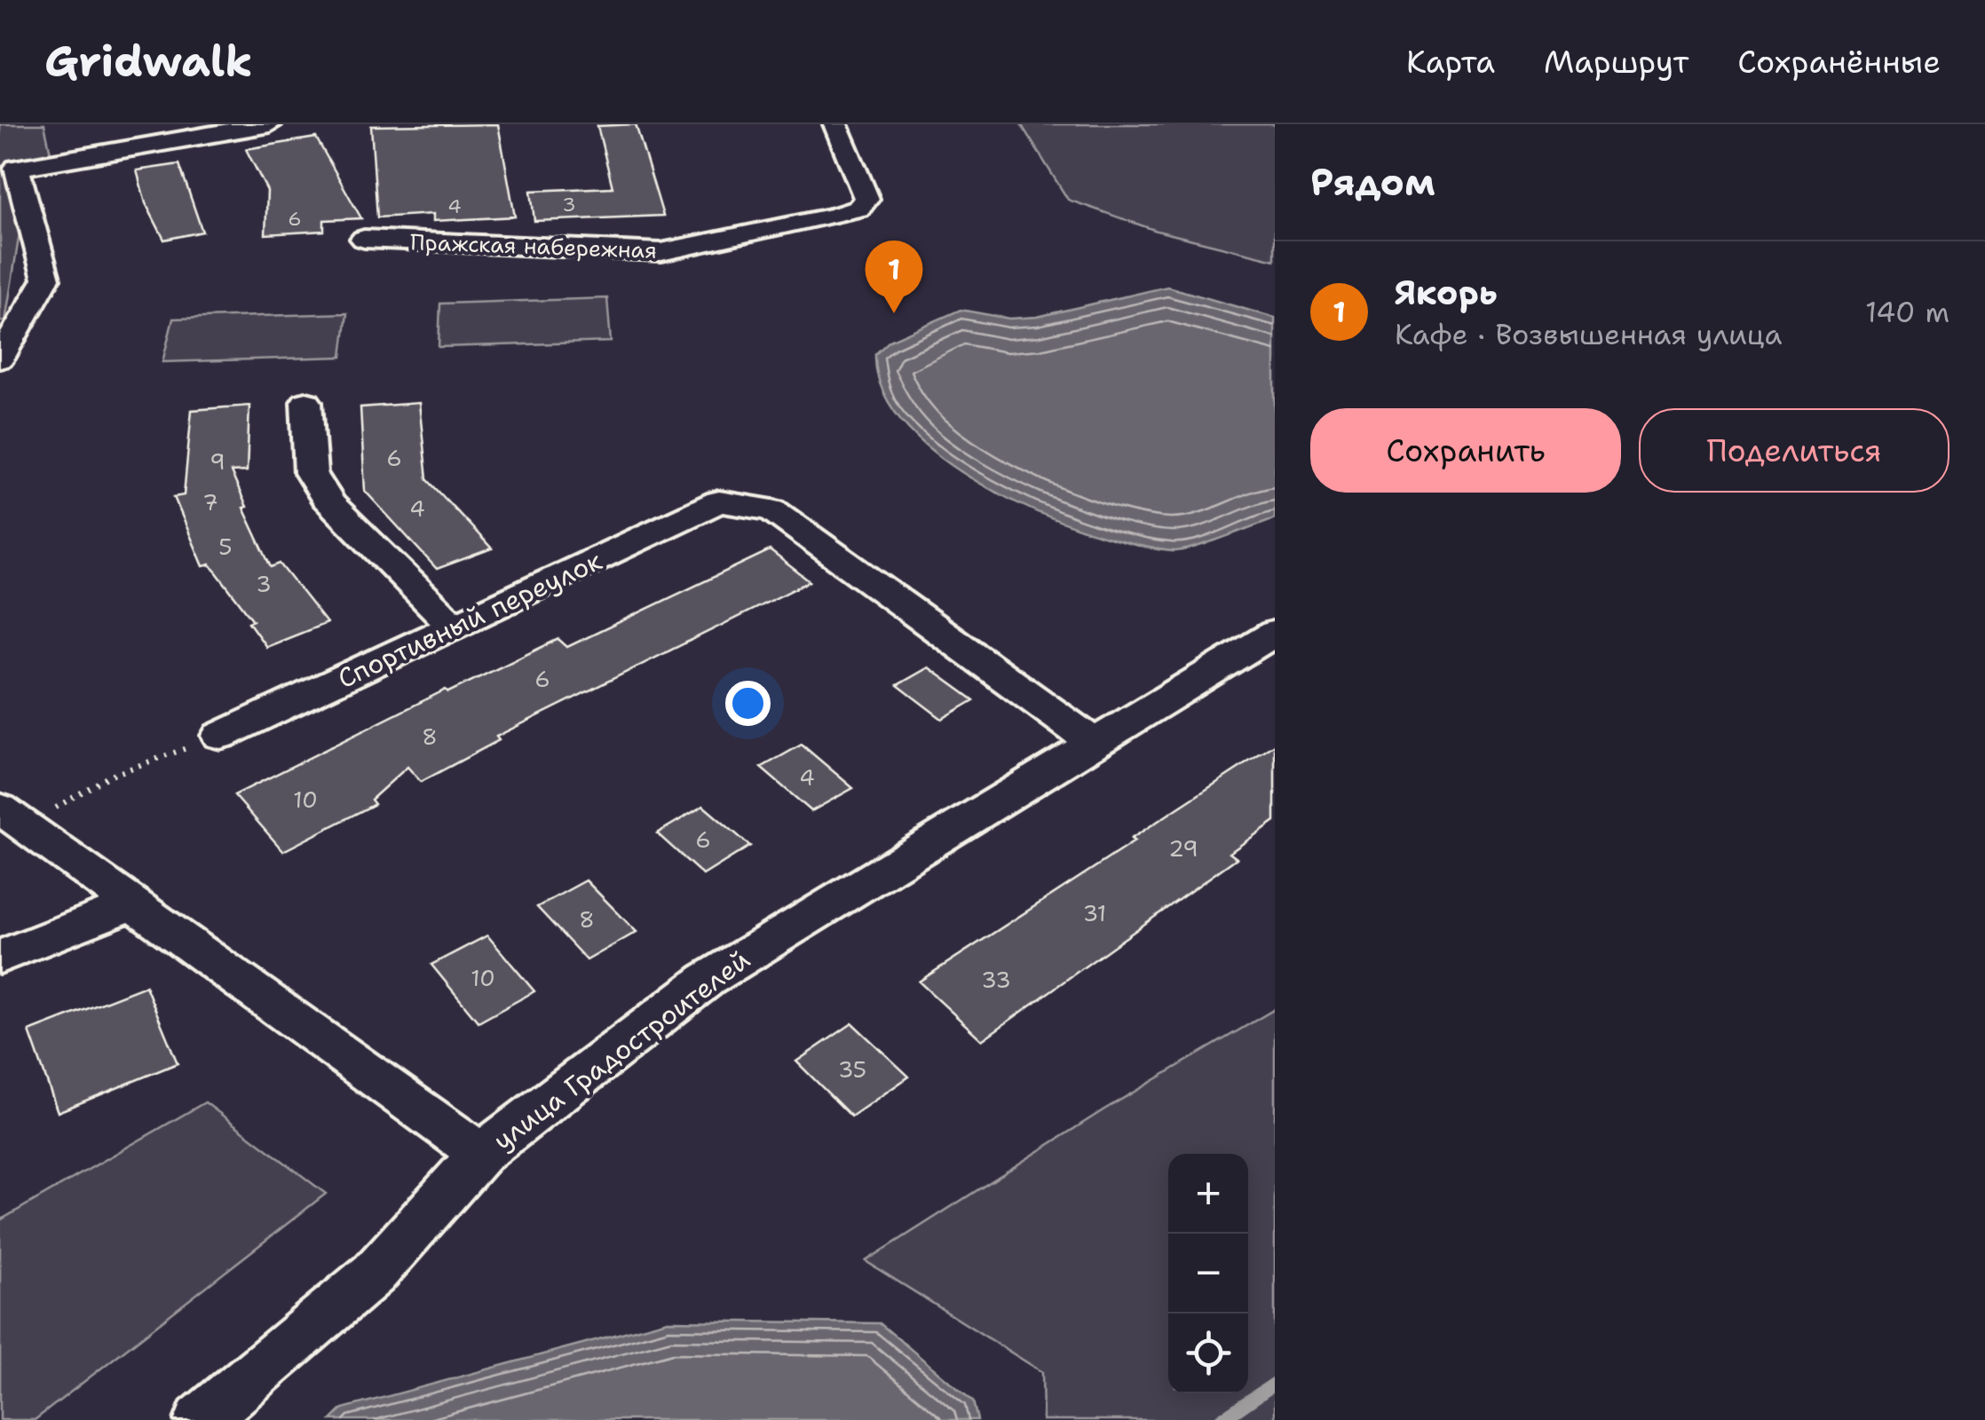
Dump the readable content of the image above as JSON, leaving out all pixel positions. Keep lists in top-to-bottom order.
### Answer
{
  "streets": {
    "street": ["Пражская набережная", "Спортивный переулок", "улица Градостроителей"]
  },
  "crossings": [
    ["Спортивный переулок", "улица Градостроителей"]
  ],
  "house_numbers": [
    "3",
    "4",
    "6",
    "6",
    "9",
    "7",
    "4",
    "5",
    "3",
    "6",
    "8",
    "4",
    "10",
    "6",
    "29",
    "31",
    "8",
    "10",
    "33",
    "35"
  ],
  "page": {
    "header": "Gridwalk",
    "nav": ["Карта", "Маршрут", "Сохранённые"],
    "heading": "Рядом",
    "list": [
      {
        "mark": "1",
        "name": "Якорь",
        "note": "Кафе · Возвышенная улица",
        "value": "140 m"
      }
    ],
    "pins": "1",
    "buttons": ["Сохранить", "Поделиться"],
    "map_buttons": ["+", "−"]
  }
}
